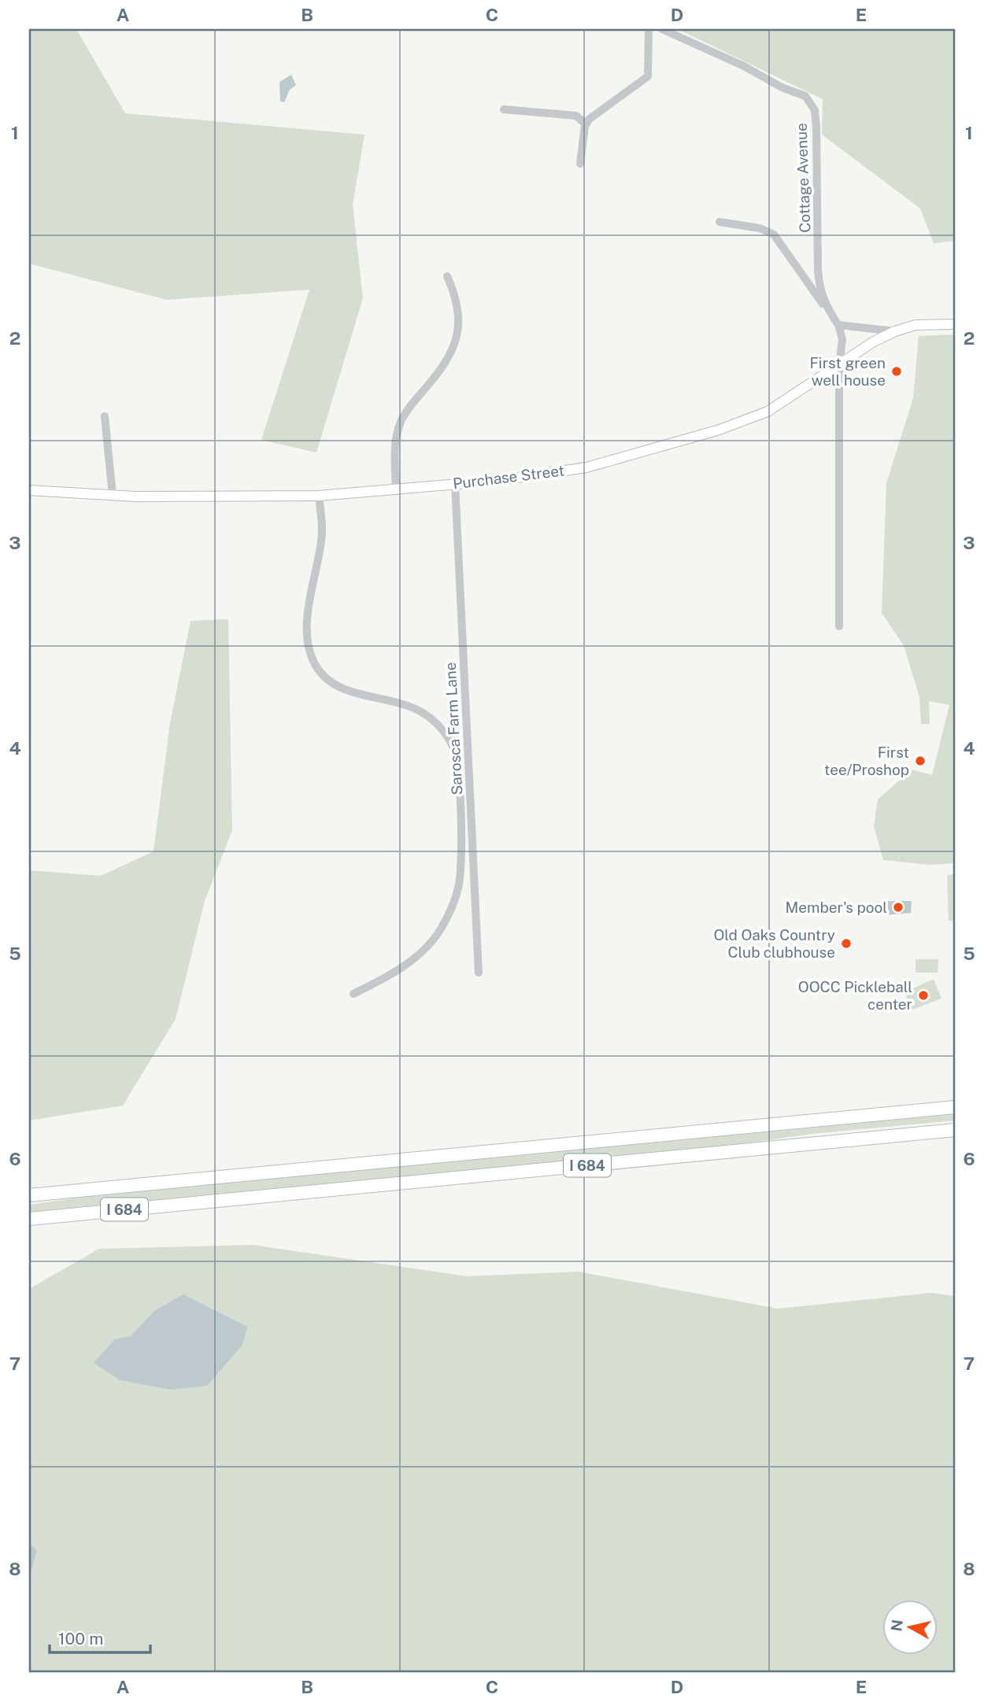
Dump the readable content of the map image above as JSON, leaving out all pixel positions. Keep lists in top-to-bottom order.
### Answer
{
  "streets": {
    "highway": ["I 684"],
    "main road": ["Purchase Street"],
    "street": ["Cottage Avenue", "Sarosca Farm Lane"]
  },
  "crossings": [
    ["Purchase Street", "Sarosca Farm Lane"]
  ],
  "places": [
    "First green well house",
    "First tee/Proshop",
    "Member's pool",
    "Old Oaks Country Club clubhouse",
    "OOCC Pickleball center"
  ],
  "scale_bar": "100 m",
  "north": "left",
  "grid": {
    "columns": [
      "A",
      "B",
      "C",
      "D",
      "E"
    ],
    "rows": [
      "1",
      "2",
      "3",
      "4",
      "5",
      "6",
      "7",
      "8"
    ]
  }
}
